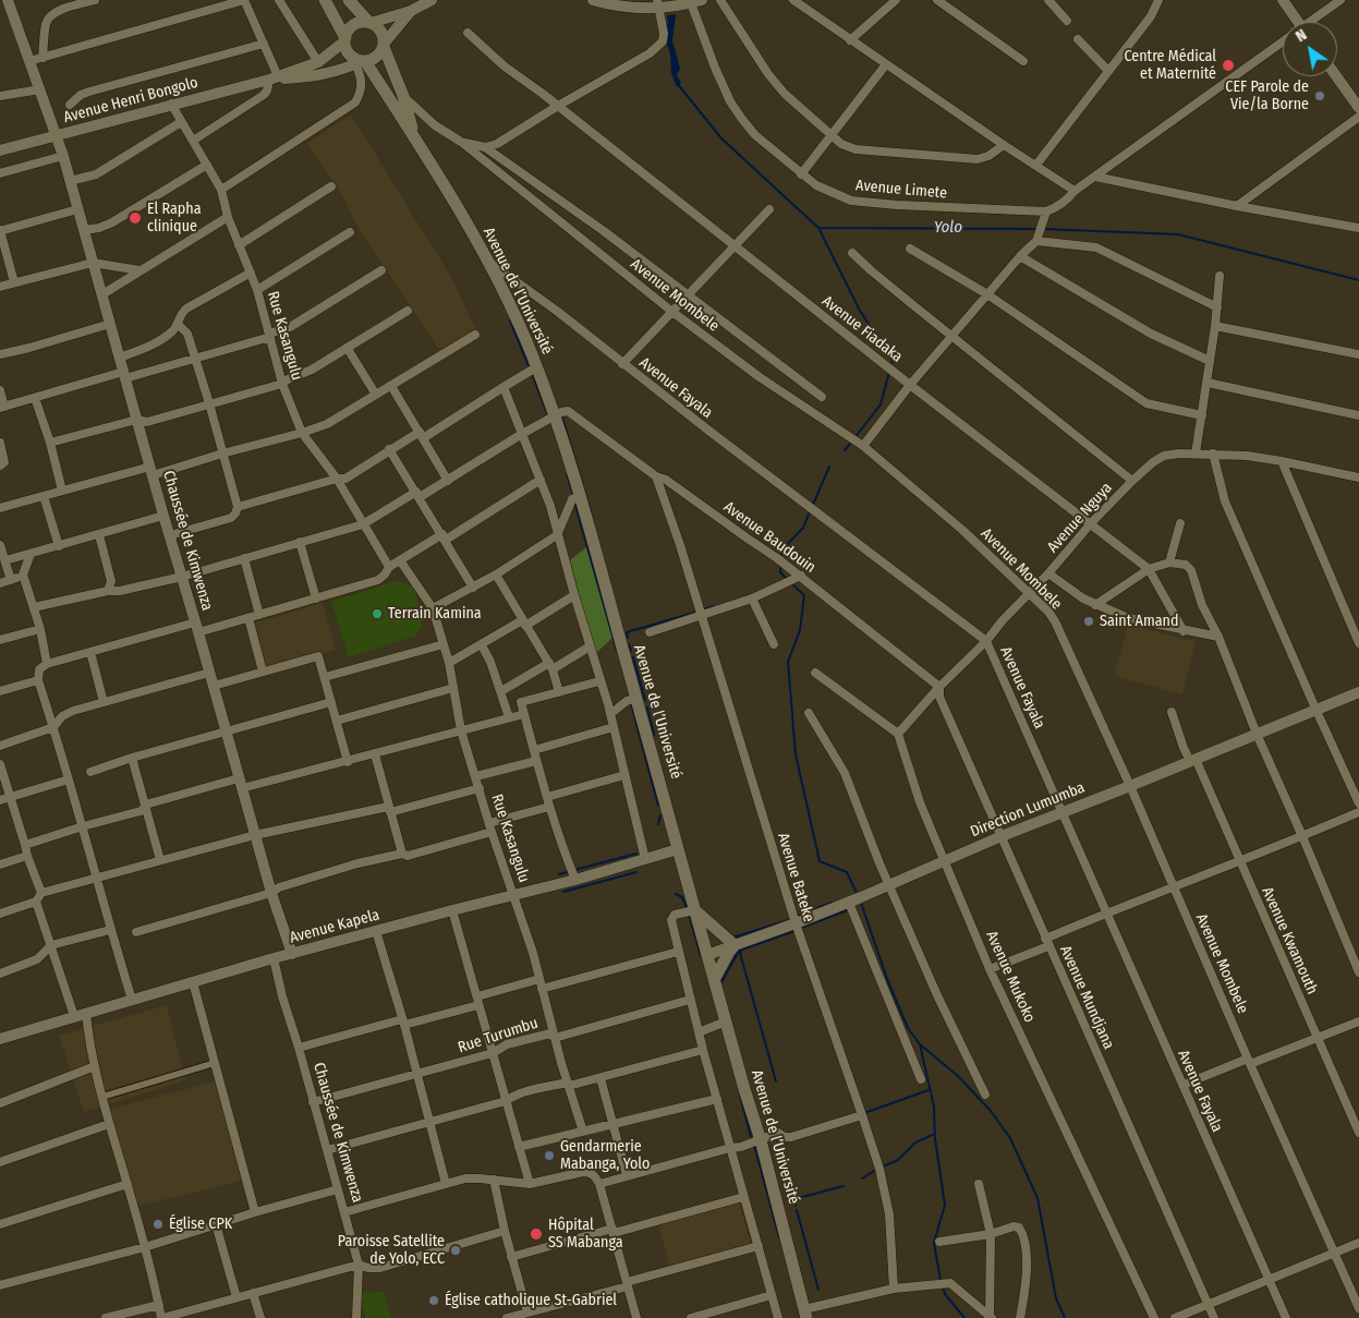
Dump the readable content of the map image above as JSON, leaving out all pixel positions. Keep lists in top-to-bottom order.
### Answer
{
  "streets": {
    "main road": ["Avenue de l’Université"],
    "street": [
      "Avenue Henri Bongolo",
      "Avenue Limete",
      "Avenue Mombele",
      "Avenue Fiadaka",
      "Rue Kasangulu",
      "Avenue Fayala",
      "Avenue Nguya",
      "Avenue Baudouin",
      "Chaussée de Kimwenza",
      "Direction Lumumba",
      "Avenue Bateke",
      "Avenue Kapela",
      "Avenue Kwamouth",
      "Avenue Mukoko",
      "Avenue Mundjana",
      "Rue Turumbu"
    ]
  },
  "crossings": [
    ["Avenue Henri Bongolo", "Rue Kasangulu"],
    ["Avenue Henri Bongolo", "Chaussée de Kimwenza"],
    ["Avenue de l’Université", "Avenue Mombele"],
    ["Avenue de l’Université", "Avenue Fayala"],
    ["Avenue de l’Université", "Avenue Baudouin"],
    ["Avenue de l’Université", "Direction Lumumba"],
    ["Avenue de l’Université", "Avenue Kapela"],
    ["Avenue Mombele", "Avenue Nguya"],
    ["Avenue Mombele", "Direction Lumumba"],
    ["Avenue Fiadaka", "Avenue Nguya"],
    ["Rue Kasangulu", "Avenue Kapela"],
    ["Rue Kasangulu", "Rue Turumbu"],
    ["Avenue Fayala", "Avenue Nguya"],
    ["Avenue Fayala", "Direction Lumumba"],
    ["Avenue Nguya", "Avenue Baudouin"],
    ["Avenue Nguya", "Avenue Mukoko"],
    ["Avenue Nguya", "Avenue Mundjana"],
    ["Avenue Baudouin", "Avenue Bateke"],
    ["Avenue Baudouin", "Avenue Mundjana"],
    ["Chaussée de Kimwenza", "Avenue Kapela"],
    ["Chaussée de Kimwenza", "Rue Turumbu"],
    ["Direction Lumumba", "Avenue Bateke"],
    ["Direction Lumumba", "Avenue Kwamouth"],
    ["Direction Lumumba", "Avenue Mukoko"],
    ["Direction Lumumba", "Avenue Mundjana"]
  ],
  "water": ["Yolo"],
  "places": [
    "Centre Médical et Maternité",
    "CEF Parole de Vie/la Borne",
    "El Rapha clinique",
    "Terrain Kamina",
    "Saint Amand",
    "Gendarmerie Mabanga, Yolo",
    "Église CPK",
    "Hôpital SS Mabanga",
    "Paroisse Satellite de Yolo, ECC",
    "Église catholique St-Gabriel"
  ],
  "north": "top left"
}
